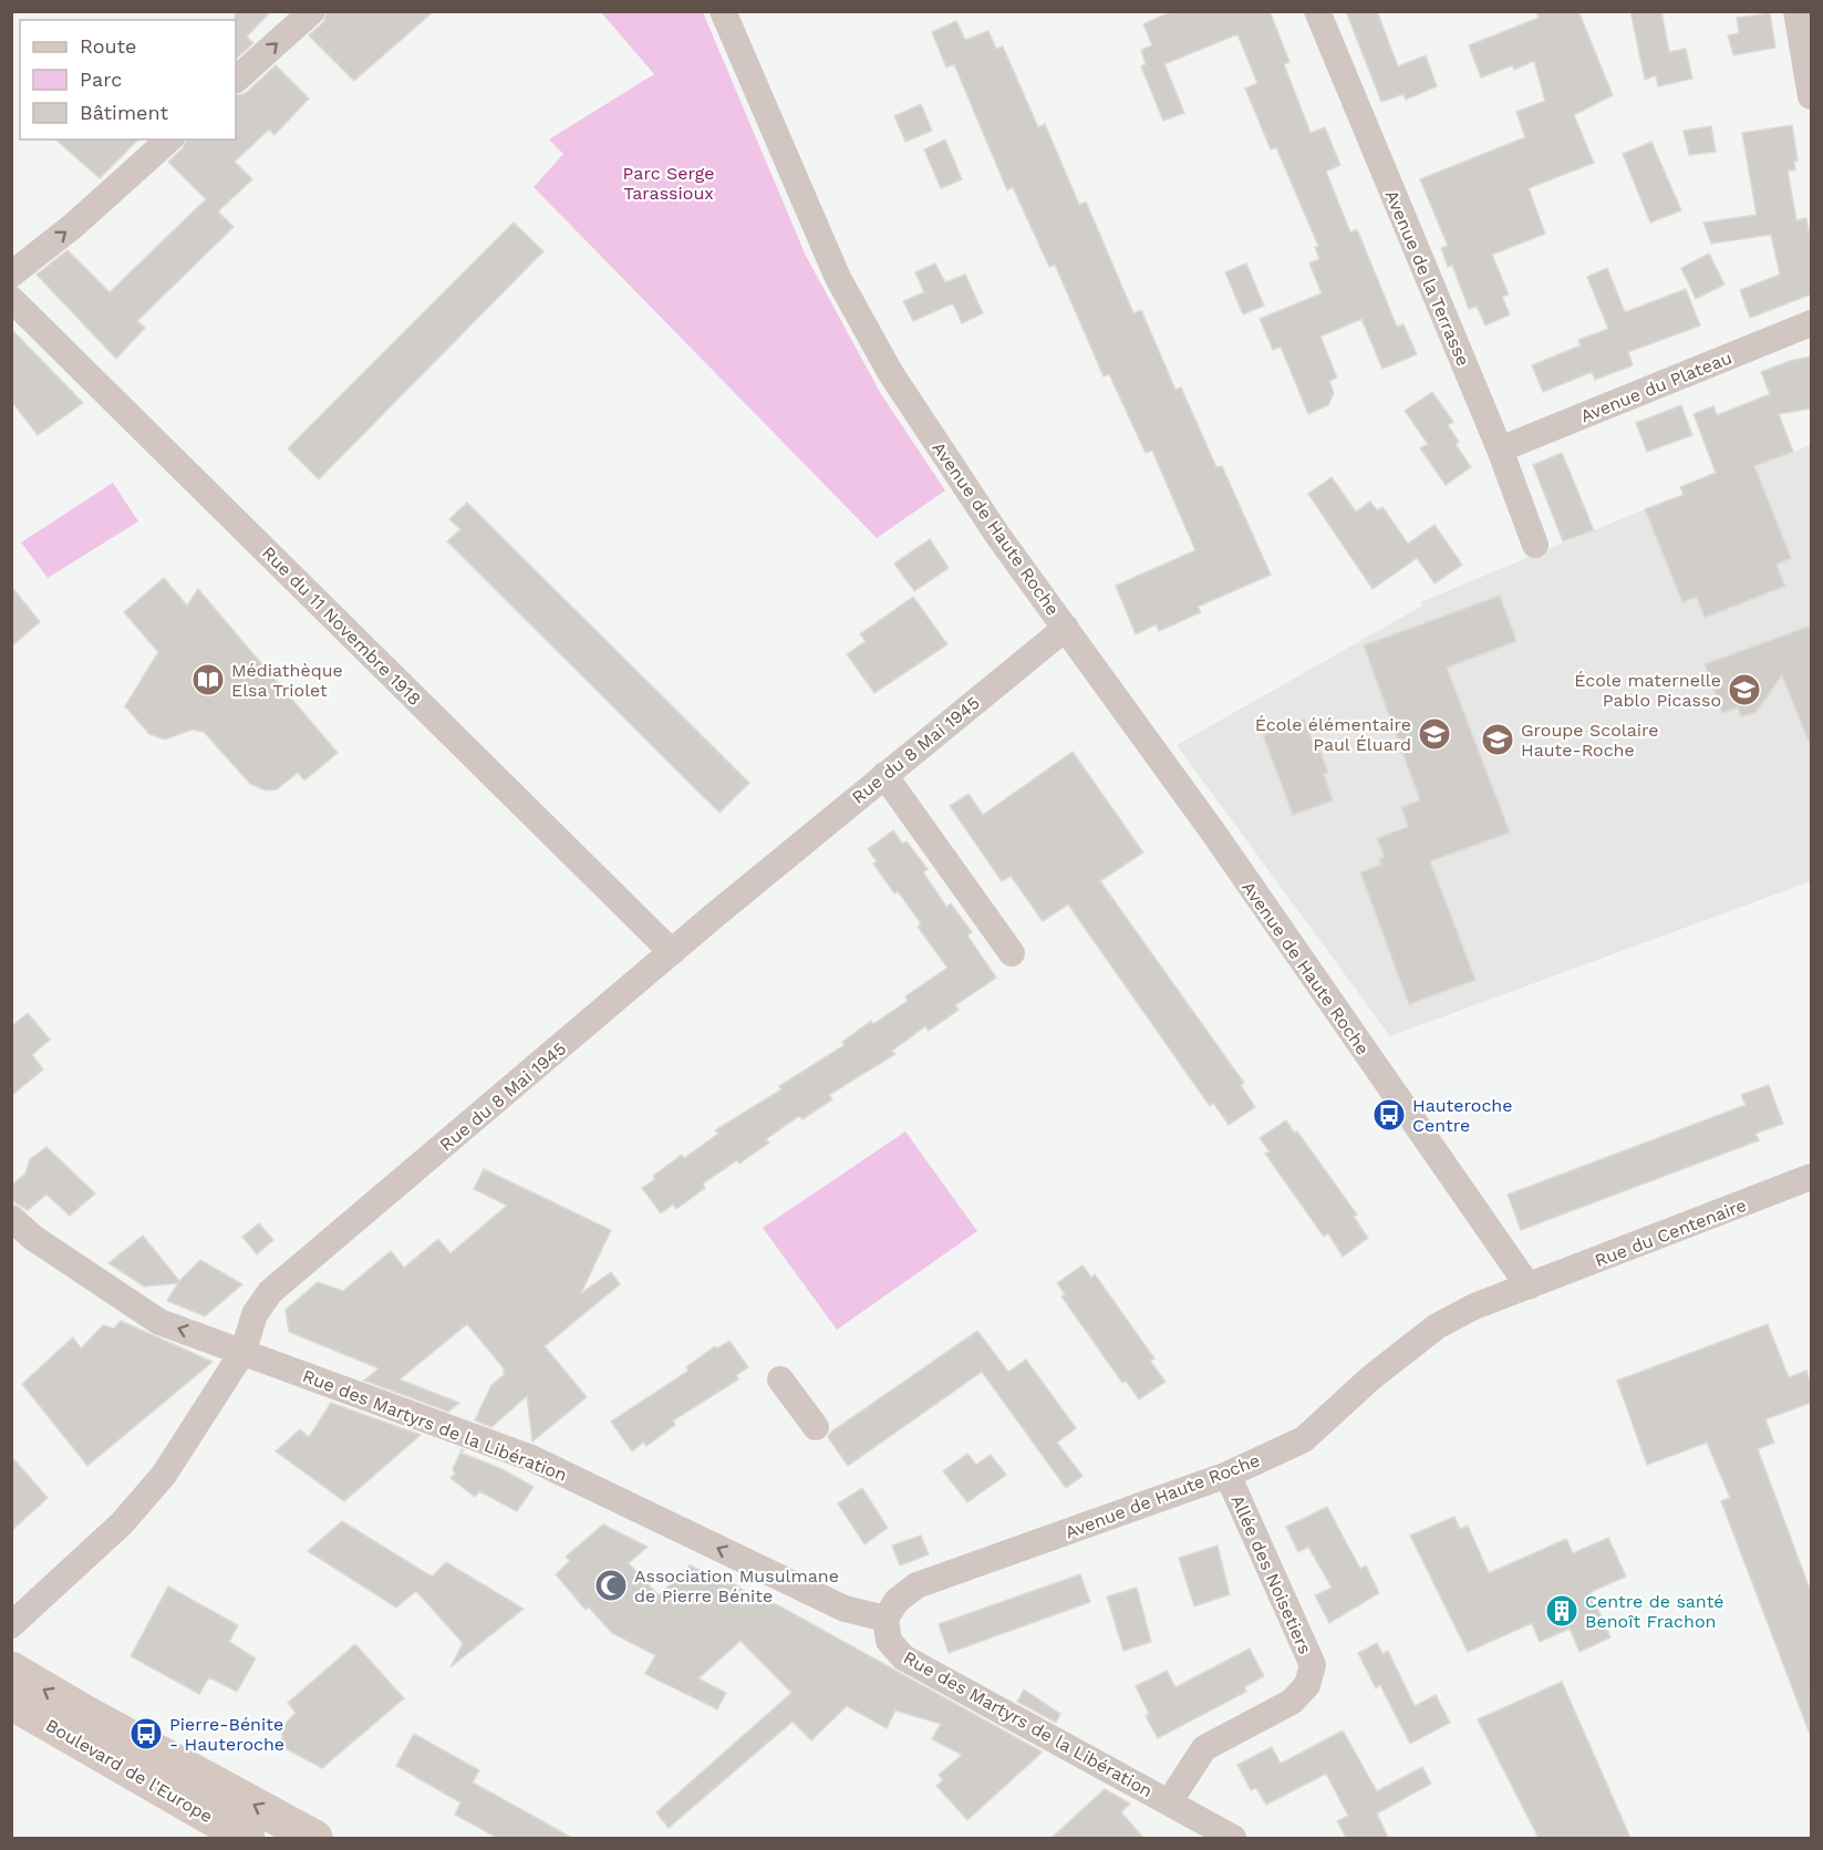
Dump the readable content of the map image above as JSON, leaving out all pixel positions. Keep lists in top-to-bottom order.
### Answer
{
  "streets": {
    "main road": ["Boulevard de l'Europe"],
    "street": [
      "Avenue de la Terrasse",
      "Avenue du Plateau",
      "Avenue de Haute Roche",
      "Rue du 11 Novembre 1918",
      "Rue du 8 Mai 1945",
      "Rue du Centenaire",
      "Rue des Martyrs de la Libération",
      "Allée des Noisetiers"
    ]
  },
  "crossings": [
    ["Avenue de la Terrasse", "Avenue du Plateau"],
    ["Avenue de Haute Roche", "Rue du 8 Mai 1945"],
    ["Avenue de Haute Roche", "Rue du Centenaire"],
    ["Avenue de Haute Roche", "Rue des Martyrs de la Libération"],
    ["Avenue de Haute Roche", "Allée des Noisetiers"],
    ["Rue du 11 Novembre 1918", "Rue du 8 Mai 1945"],
    ["Rue du 8 Mai 1945", "Rue des Martyrs de la Libération"],
    ["Rue des Martyrs de la Libération", "Allée des Noisetiers"]
  ],
  "one_way": ["Rue des Martyrs de la Libération"],
  "parks": ["Parc Serge Tarassioux"],
  "places": {
    "library": ["Médiathèque Elsa Triolet"],
    "school or university": ["École maternelle Pablo Picasso", "École élémentaire Paul Éluard", "Groupe Scolaire Haute-Roche"],
    "bus stop": ["Hauteroche Centre", "Pierre-Bénite - Hauteroche"],
    "mosque": ["Association Musulmane de Pierre Bénite"],
    "building": ["Centre de santé Benoît Frachon"]
  },
  "legend": ["Route", "Parc", "Bâtiment"]
}
